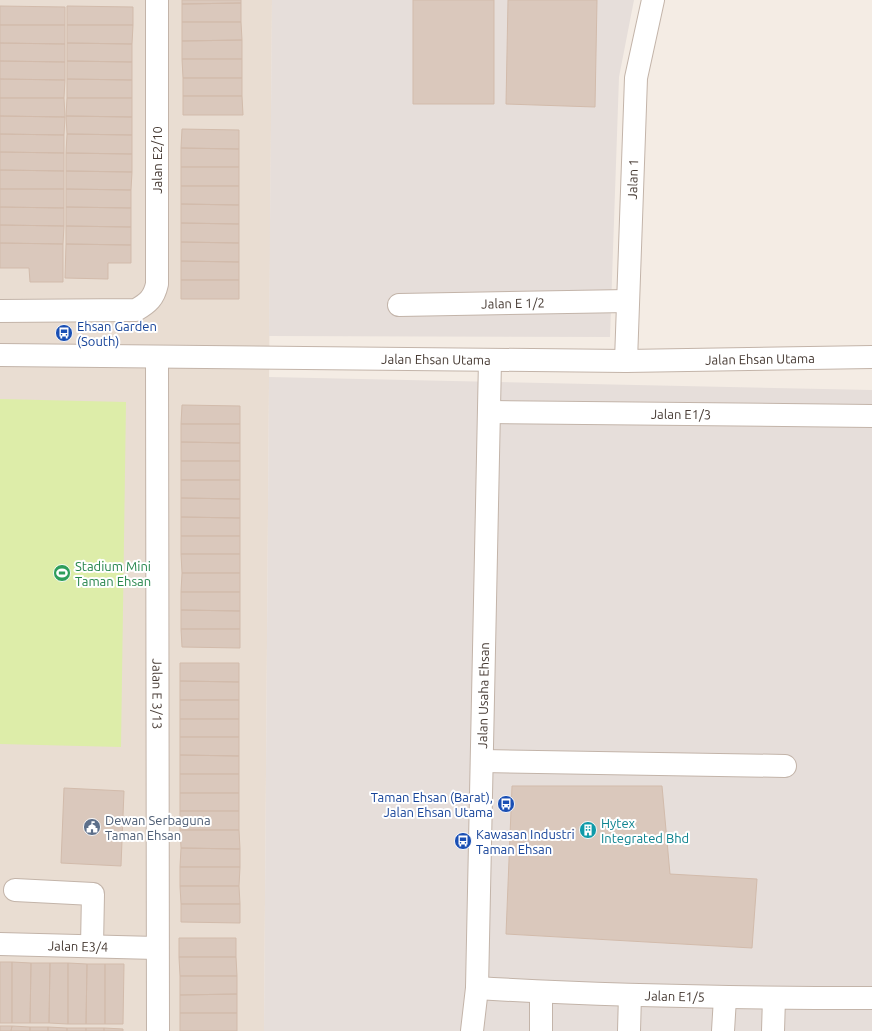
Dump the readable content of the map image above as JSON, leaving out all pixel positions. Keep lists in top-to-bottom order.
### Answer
{
  "streets": {
    "street": [
      "Jalan E2/10",
      "Jalan 1",
      "Jalan E 1/2",
      "Jalan Ehsan Utama",
      "Jalan E1/3",
      "Jalan E 3/13",
      "Jalan Usaha Ehsan",
      "Jalan E3/4",
      "Jalan E1/5"
    ]
  },
  "crossings": [
    ["Jalan 1", "Jalan E 1/2"],
    ["Jalan 1", "Jalan Ehsan Utama"],
    ["Jalan Ehsan Utama", "Jalan E 3/13"],
    ["Jalan Ehsan Utama", "Jalan Usaha Ehsan"],
    ["Jalan E1/3", "Jalan Usaha Ehsan"],
    ["Jalan E 3/13", "Jalan E3/4"],
    ["Jalan Usaha Ehsan", "Jalan E1/5"]
  ],
  "places": {
    "bus stop": ["Ehsan Garden (South)", "Taman Ehsan (Barat), Jalan Ehsan Utama", "Kawasan Industri Taman Ehsan"],
    "sports": ["Stadium Mini Taman Ehsan"],
    "public building": ["Dewan Serbaguna Taman Ehsan"],
    "building": ["Hytex Integrated Bhd"]
  }
}
